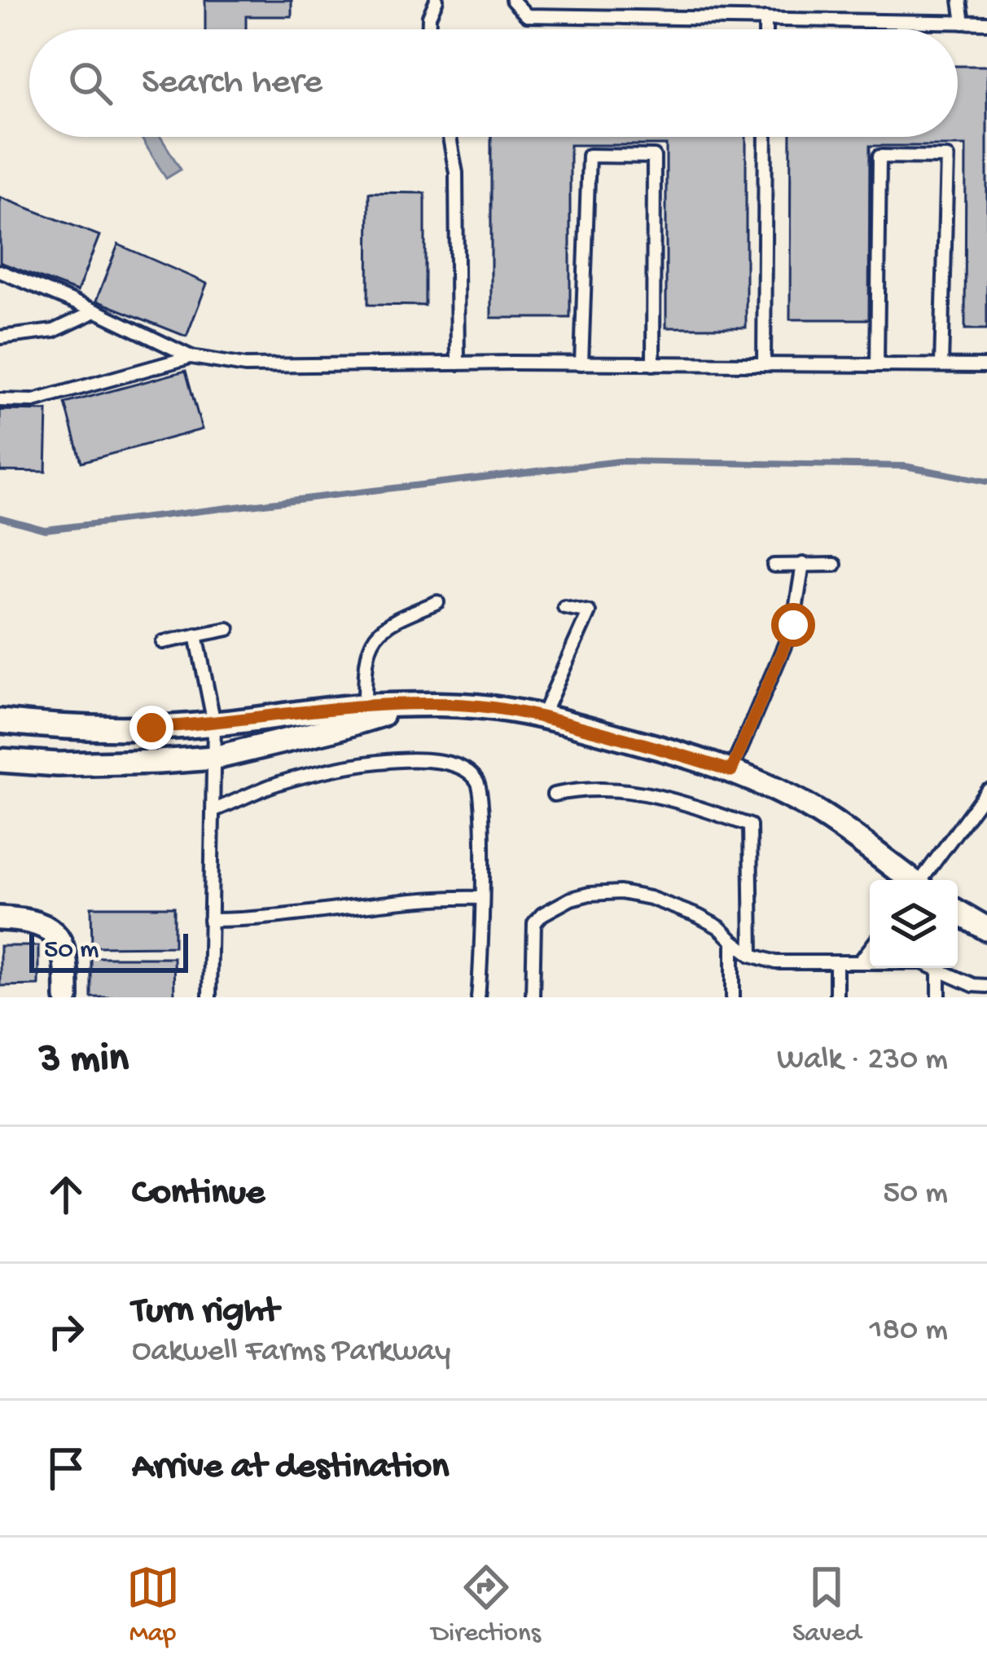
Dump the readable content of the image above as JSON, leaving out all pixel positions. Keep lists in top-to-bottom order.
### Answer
{
  "scale_bar": "50 m",
  "page": {
    "search": "Search here",
    "scale": "50 m",
    "heading": ["3 min", "Walk · 230 m"],
    "list": [
      ["Continue", "50 m"],
      ["Turn right", "Oakwell Farms Parkway", "180 m"],
      "Arrive at destination"
    ],
    "nav": ["Map", "Directions", "Saved"]
  }
}
